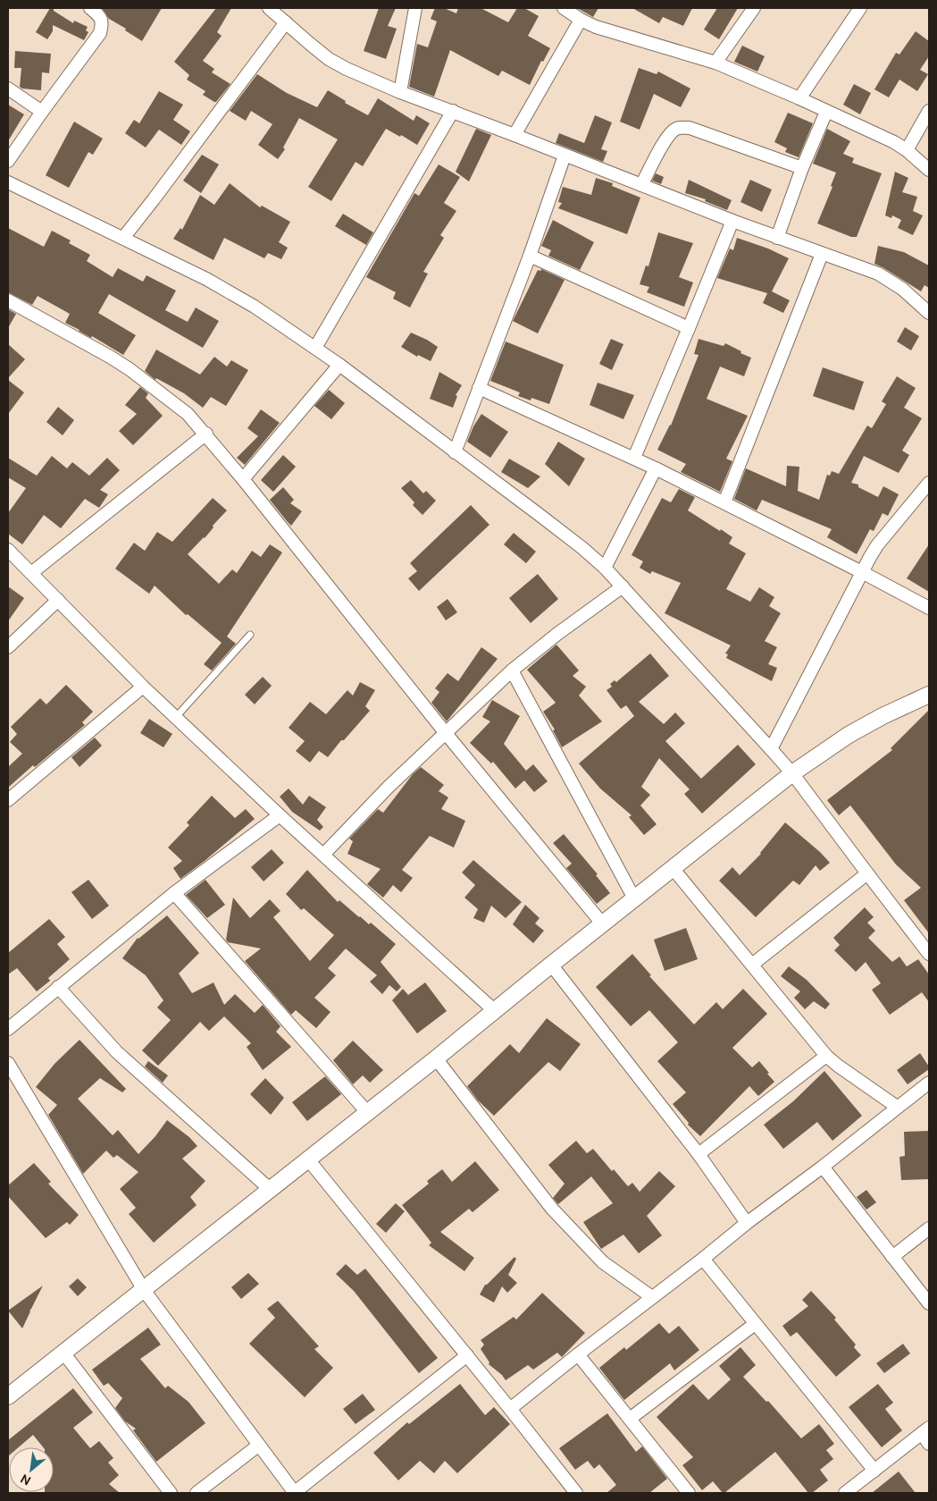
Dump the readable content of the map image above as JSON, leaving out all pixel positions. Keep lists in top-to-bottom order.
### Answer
{
  "north": "bottom left"
}
